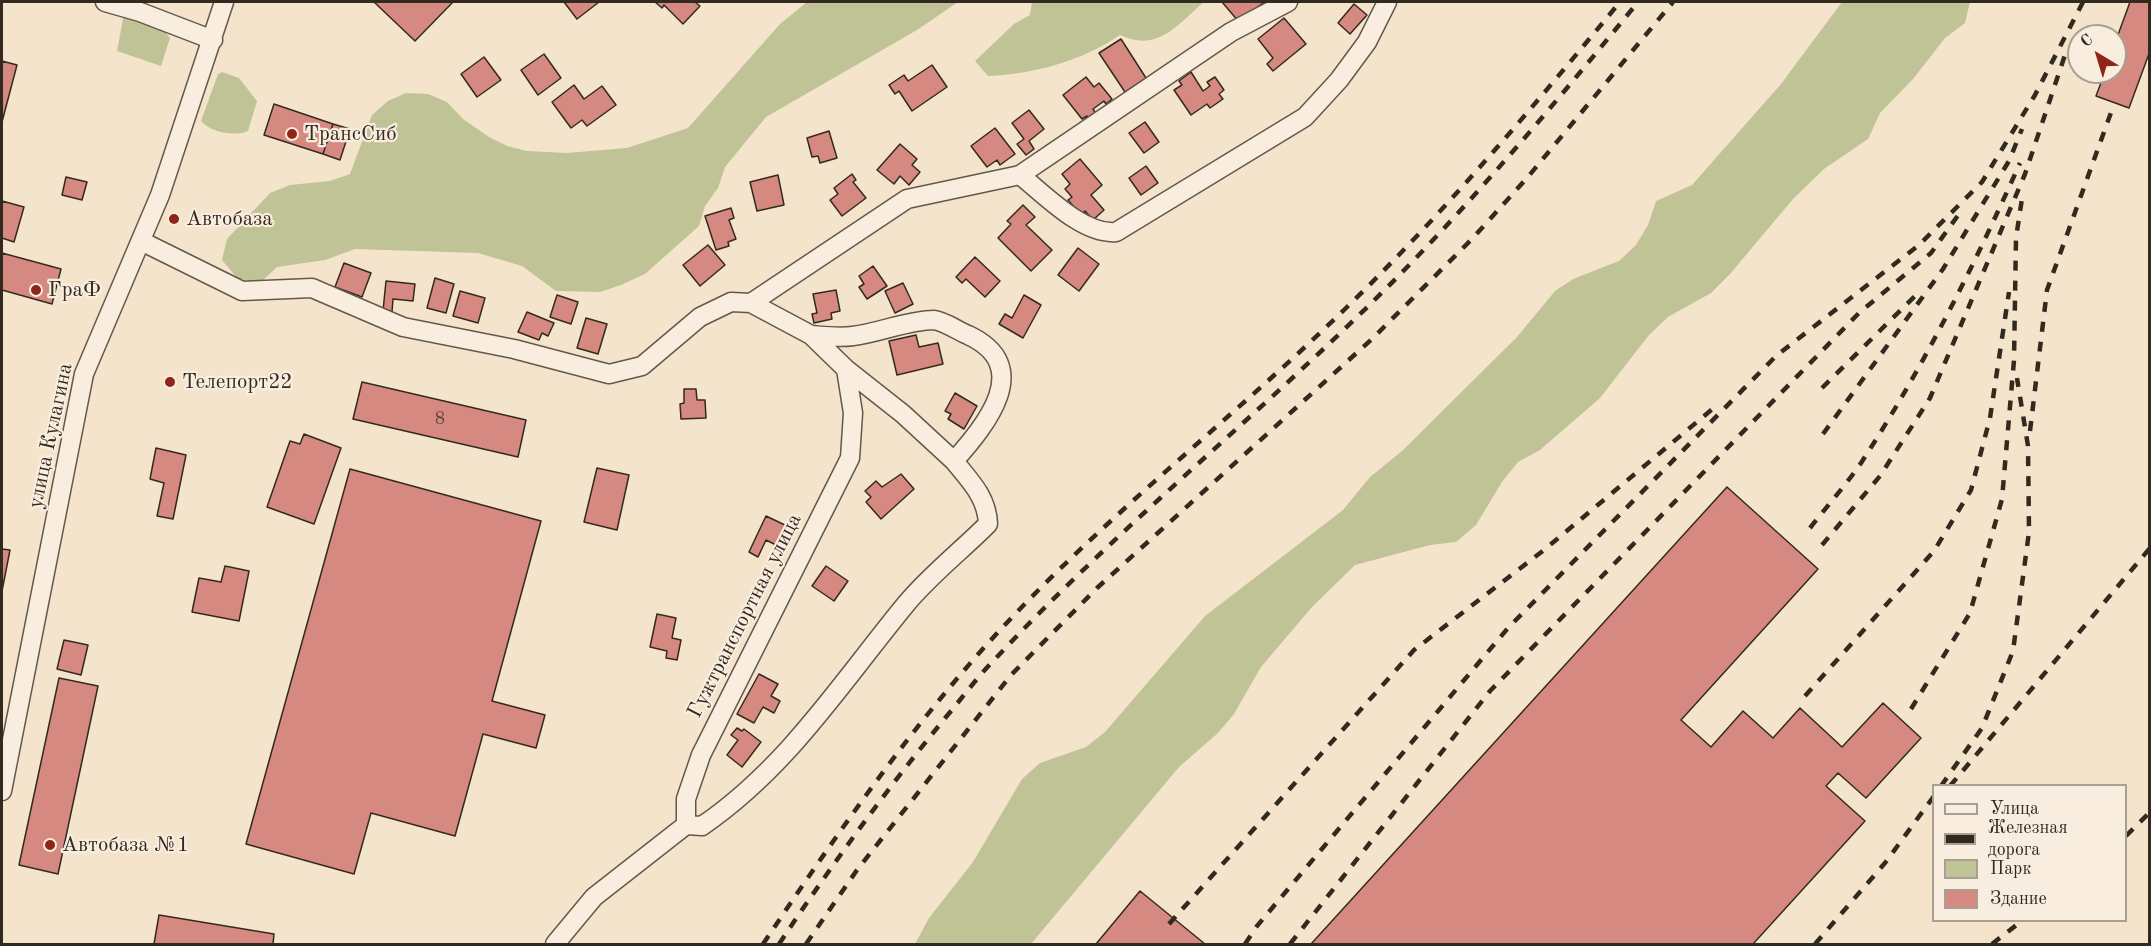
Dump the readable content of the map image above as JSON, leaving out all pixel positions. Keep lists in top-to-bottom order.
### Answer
{
  "streets": {
    "street": ["улица Кулагина", "Гужтранспортная улица"]
  },
  "places": [
    "ТрансСиб",
    "Автобаза",
    "ГраФ",
    "Телепорт22",
    "Автобаза №1"
  ],
  "house_numbers": ["8"],
  "legend": [
    "Улица",
    "Железная дорога",
    "Парк",
    "Здание"
  ],
  "north": "top left"
}
